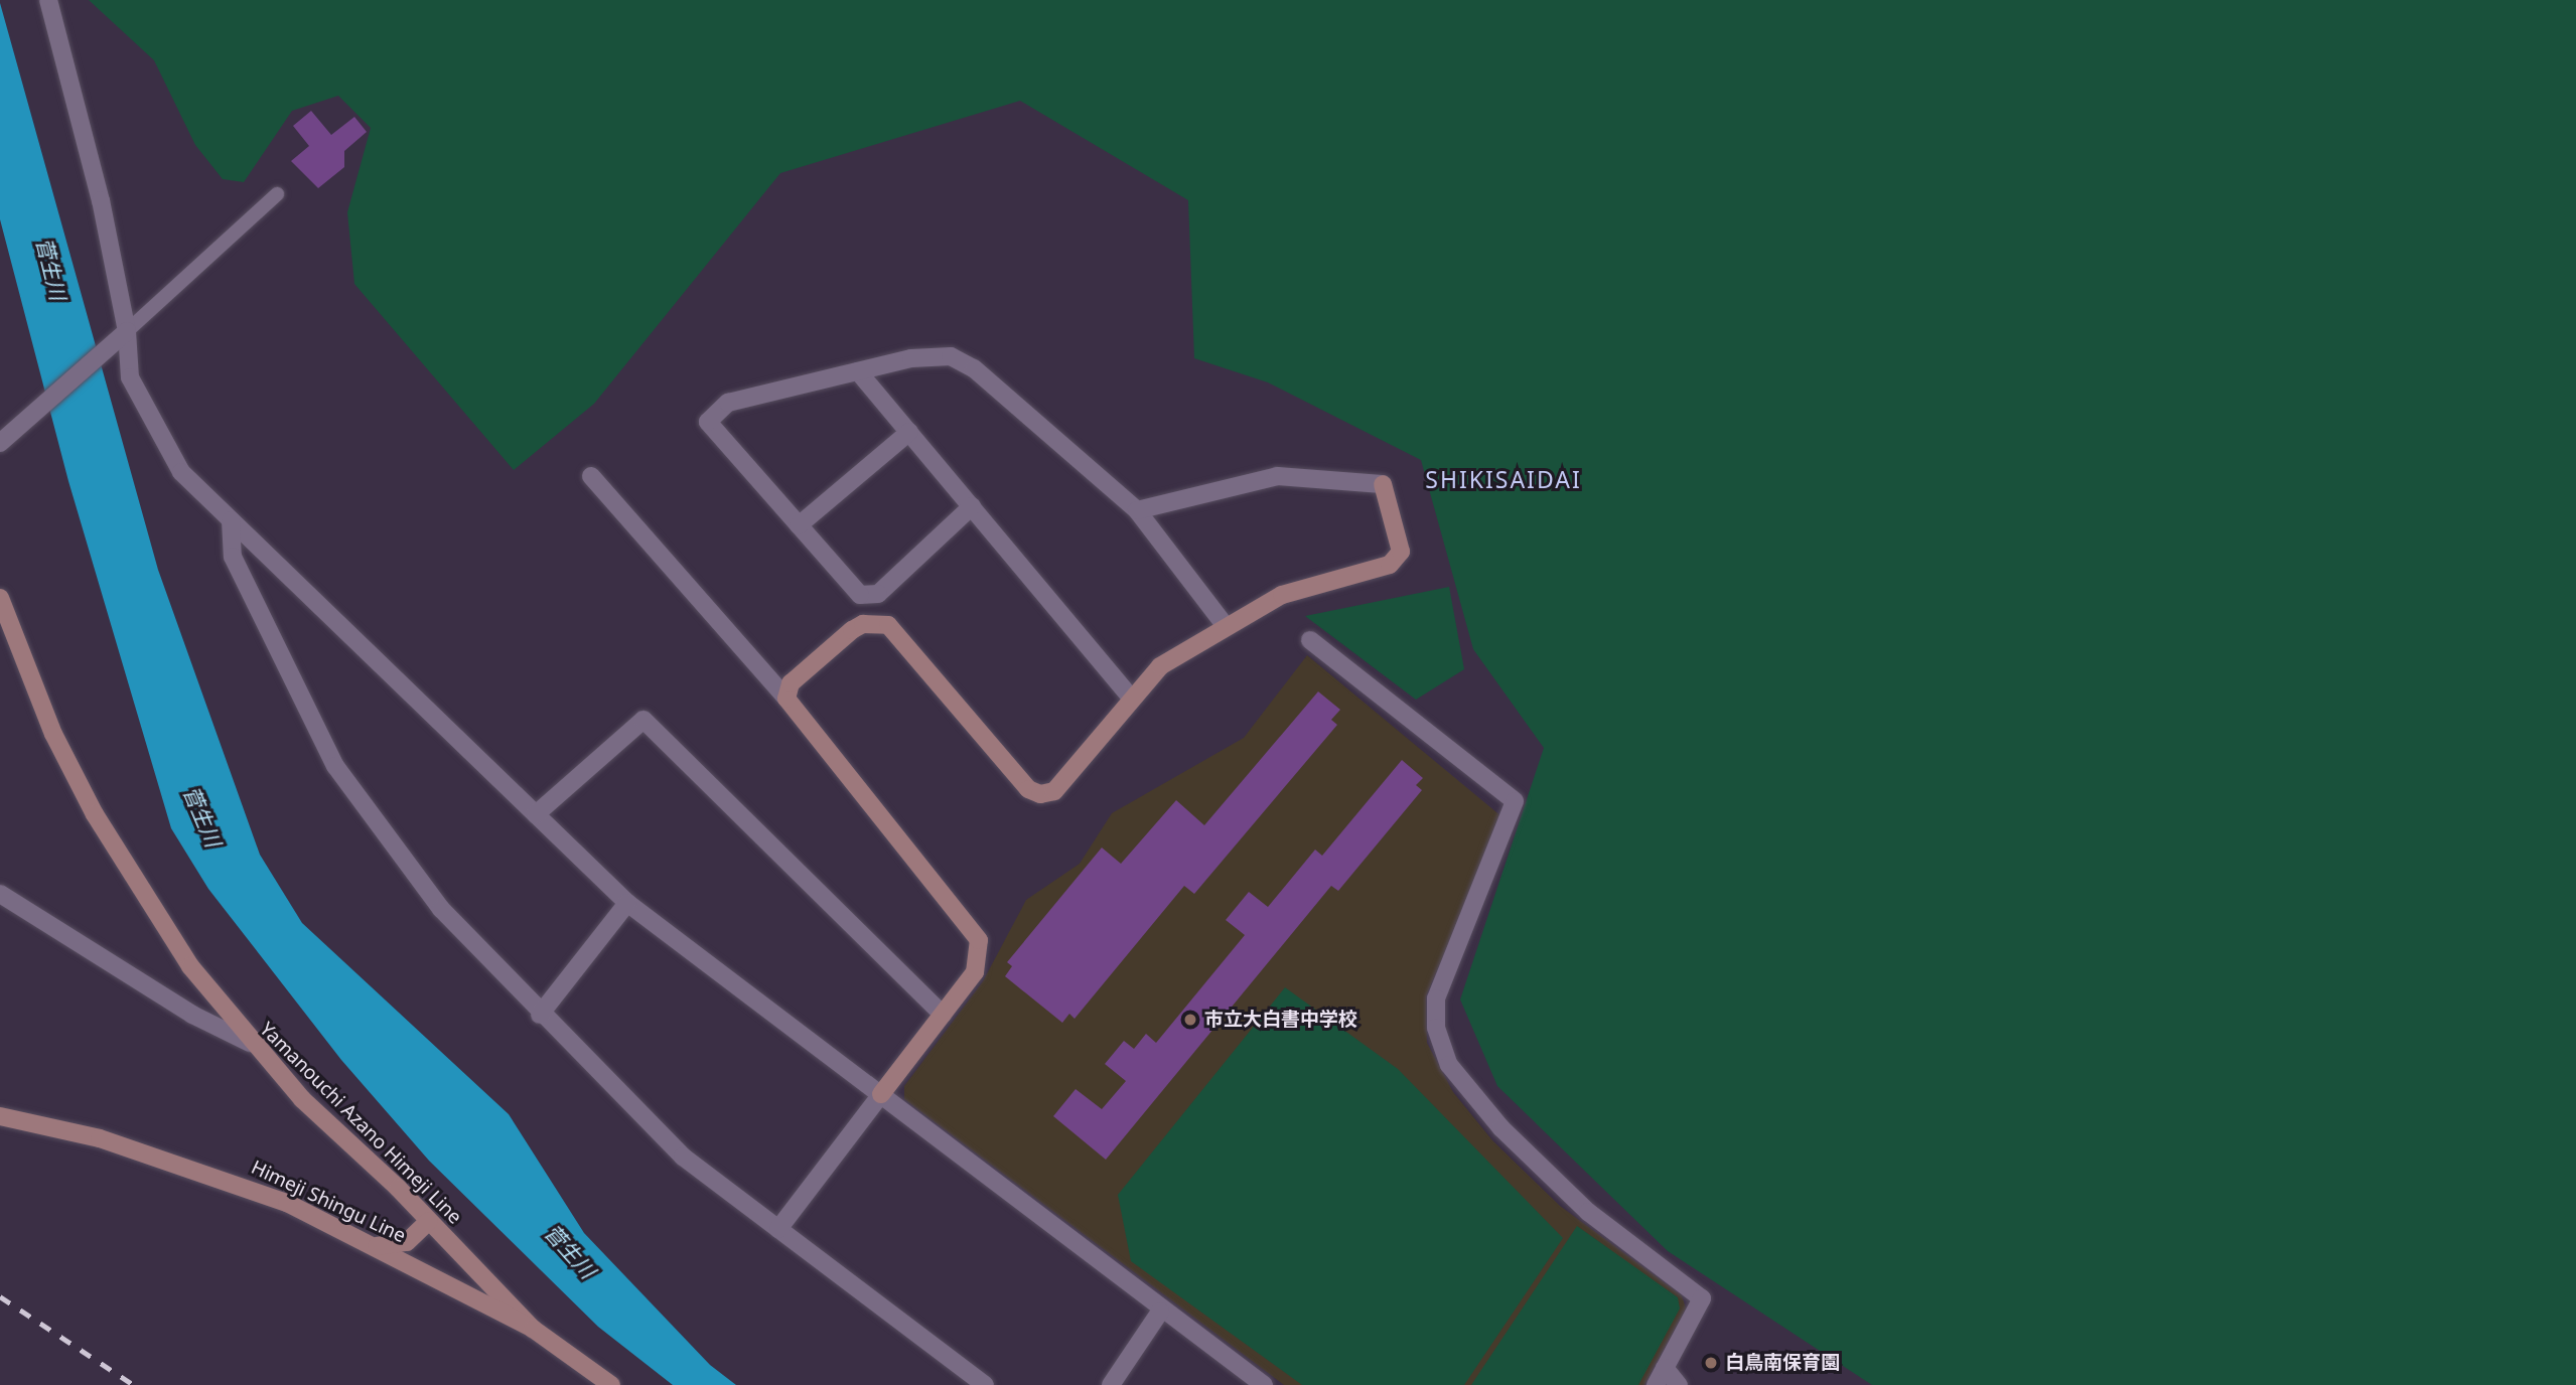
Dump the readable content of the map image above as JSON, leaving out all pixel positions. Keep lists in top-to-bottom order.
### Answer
{
  "streets": {
    "main road": ["Yamanouchi Azano Himeji Line", "Himeji Shingu Line"]
  },
  "crossings": [
    ["Yamanouchi Azano Himeji Line", "Himeji Shingu Line"]
  ],
  "districts": ["SHIKISAIDAI"],
  "water": ["菅生川"],
  "places": ["市立大白書中学校", "白鳥南保育園"]
}
